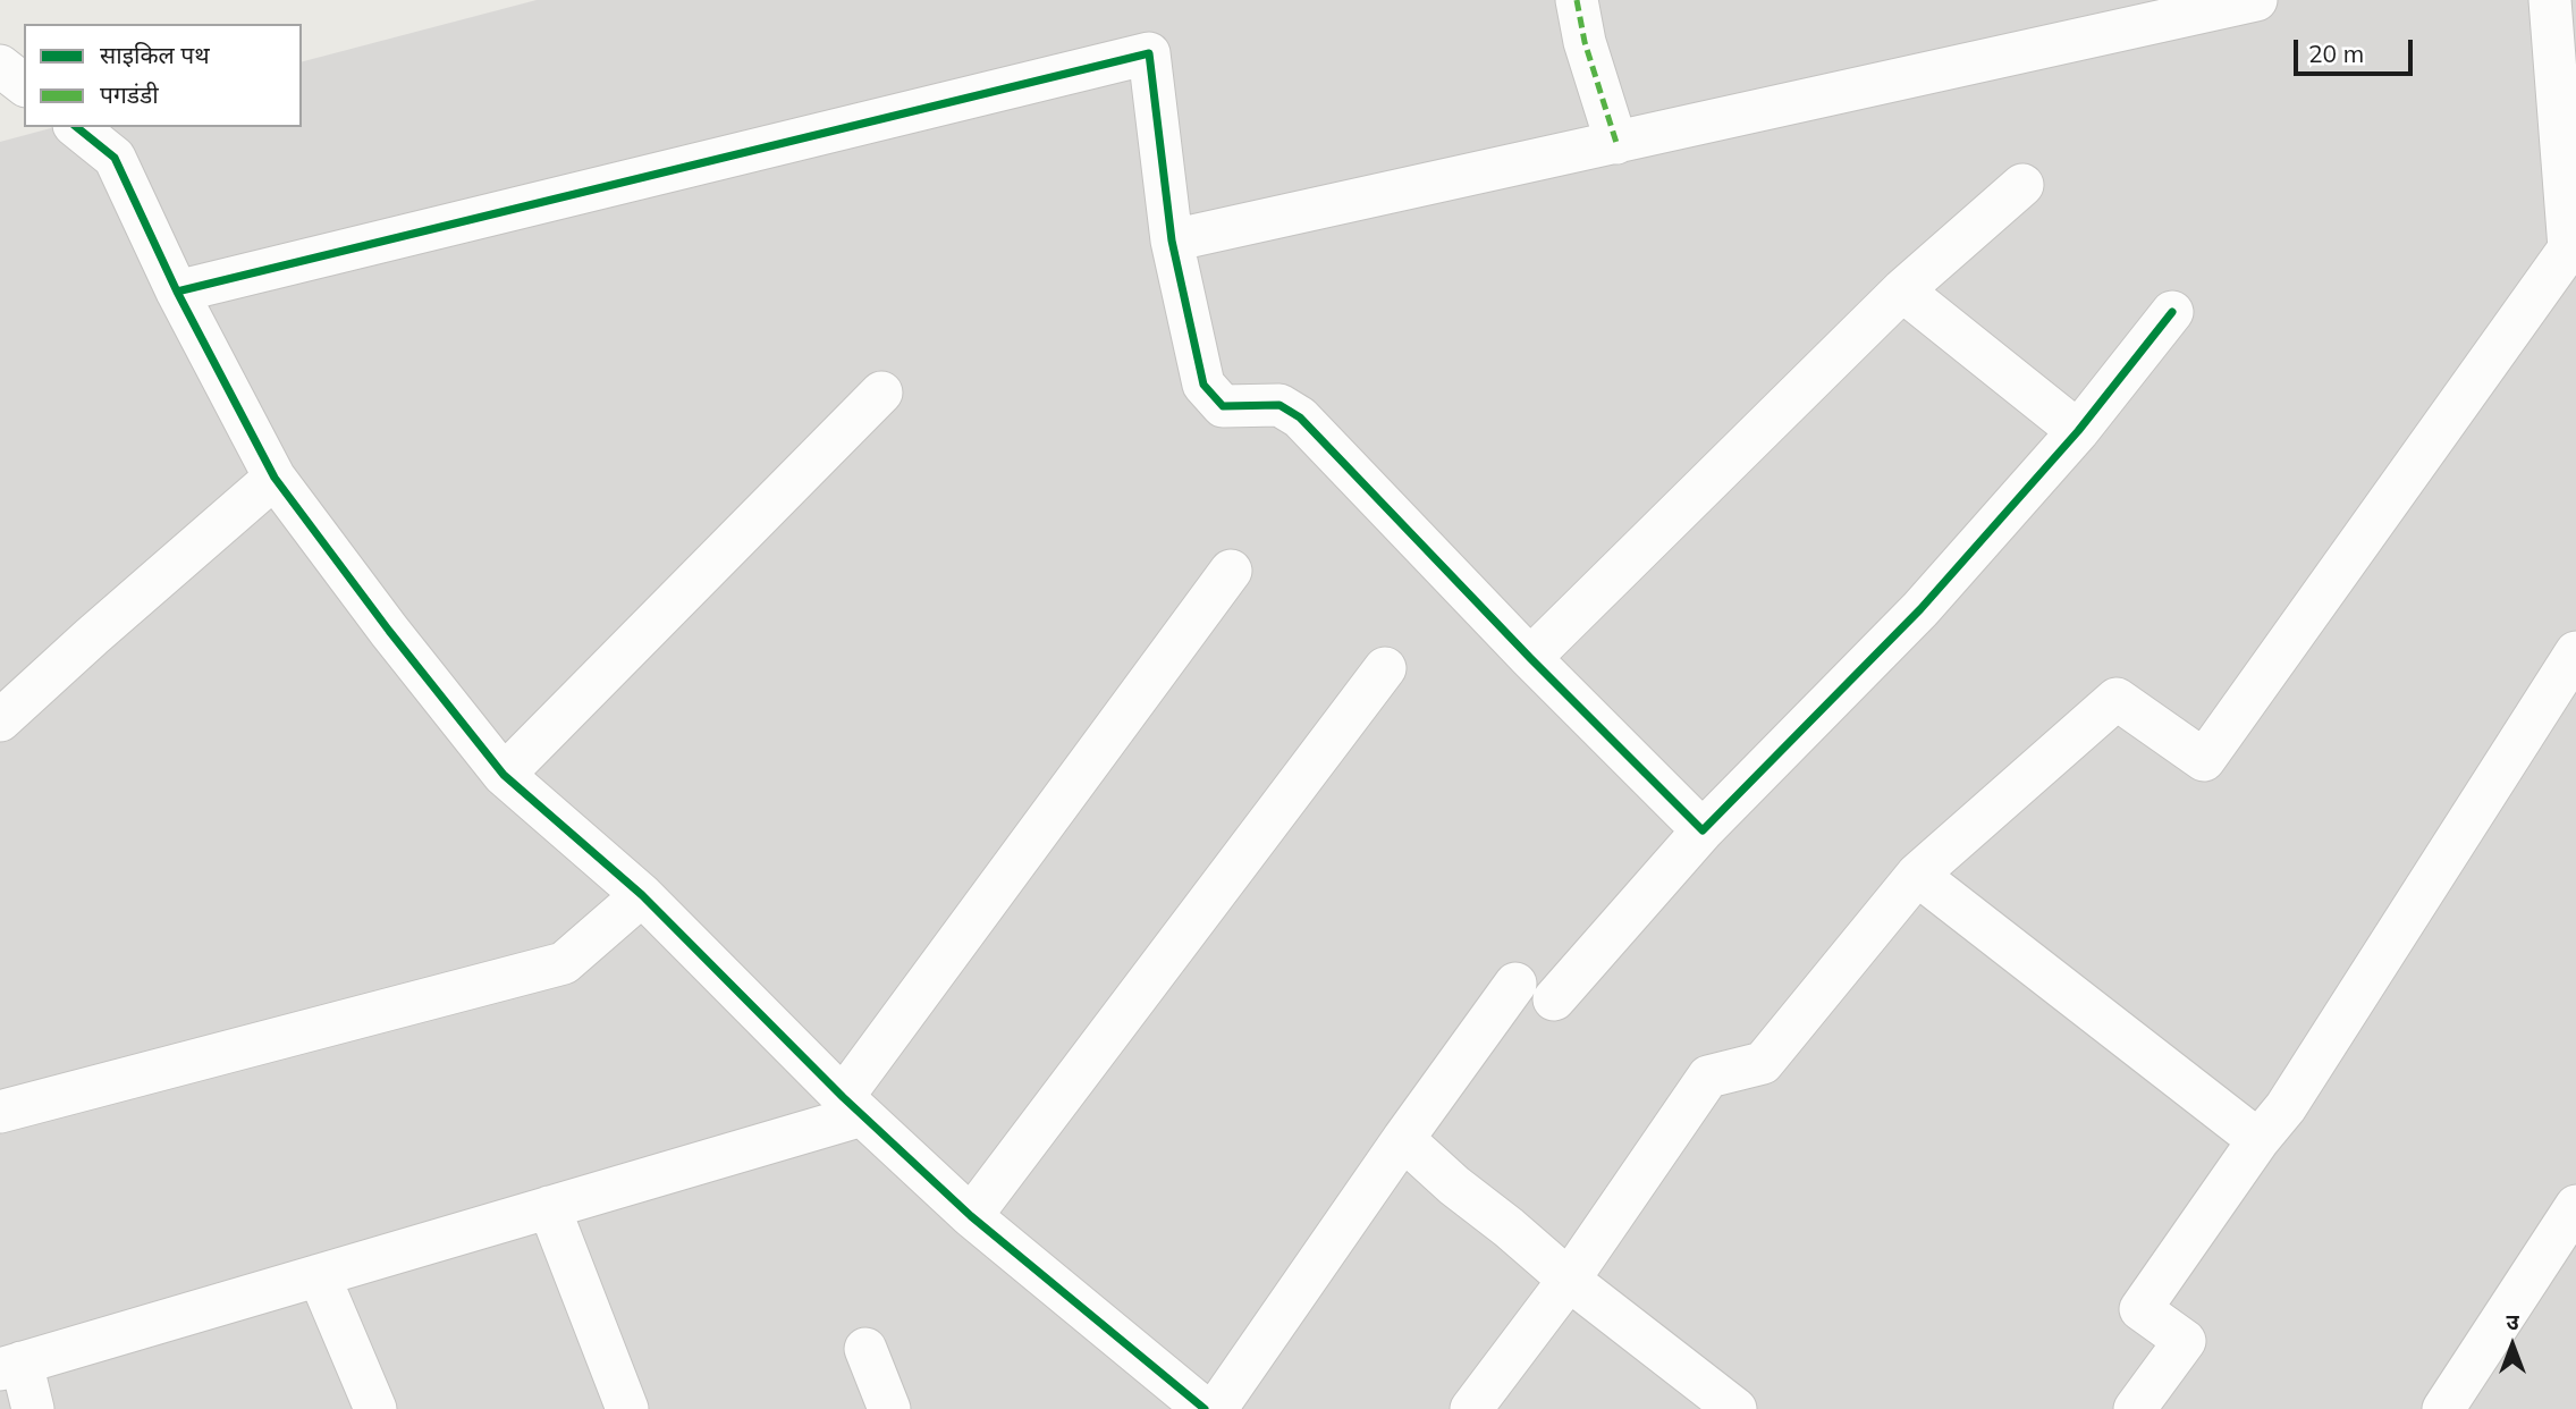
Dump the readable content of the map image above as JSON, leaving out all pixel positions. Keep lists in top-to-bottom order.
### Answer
{
  "legend": ["साइकिल पथ", "पगडंडी"],
  "scale_bar": "20 m",
  "north": "top"
}
